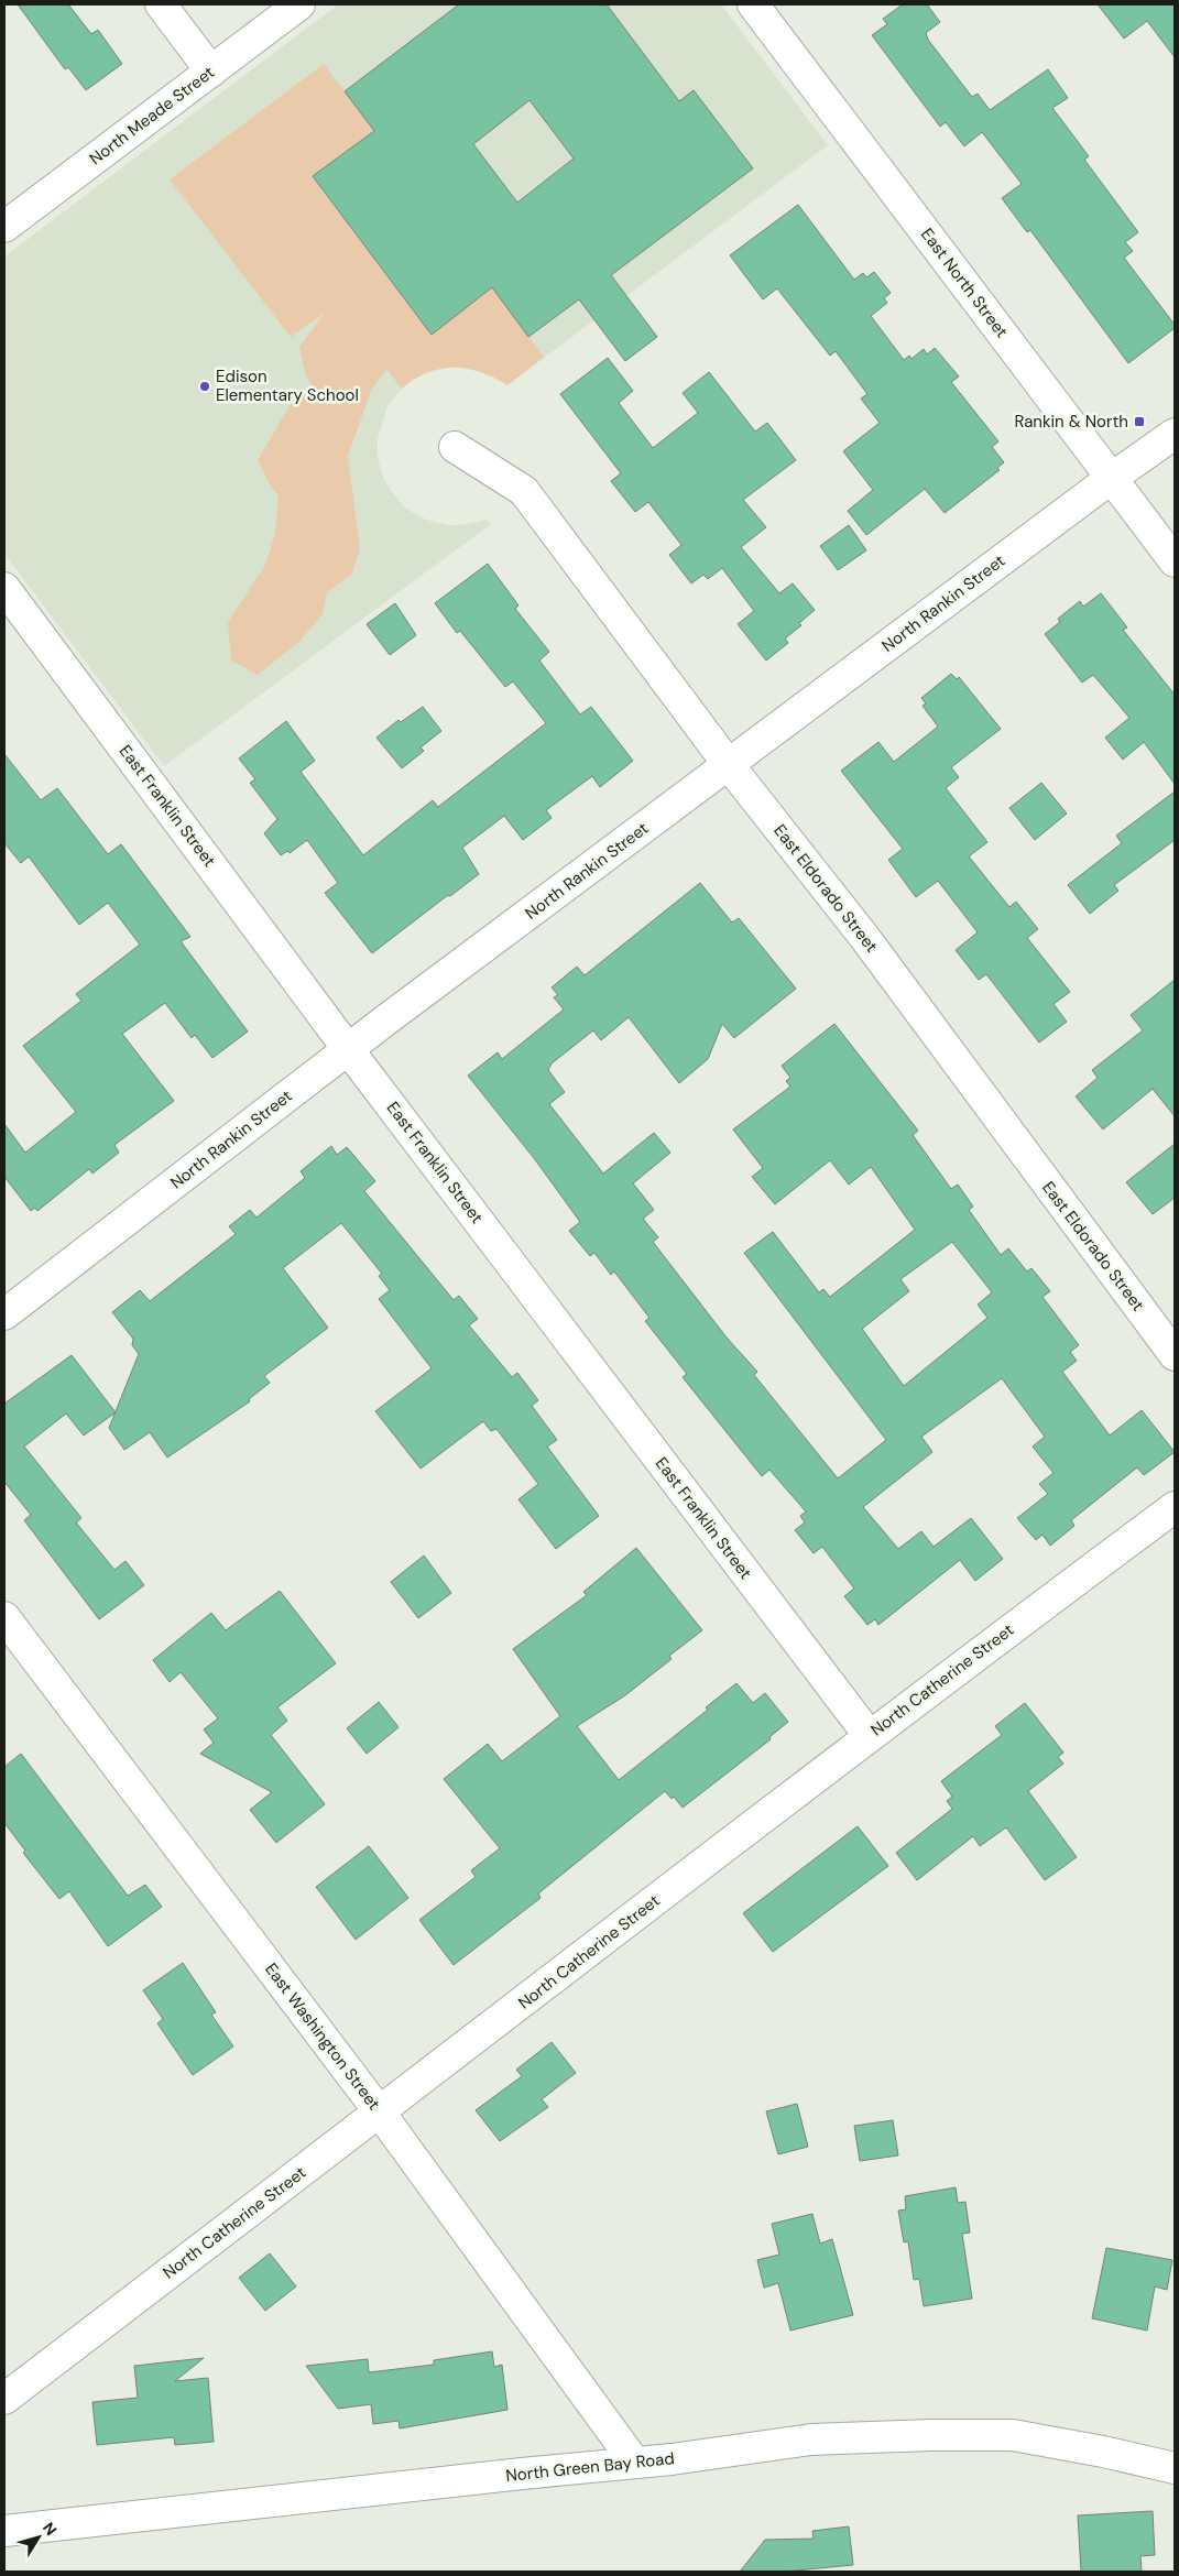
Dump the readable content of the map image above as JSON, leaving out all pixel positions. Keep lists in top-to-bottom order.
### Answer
{
  "streets": {
    "street": [
      "North Meade Street",
      "East North Street",
      "North Rankin Street",
      "East Franklin Street",
      "East Eldorado Street",
      "North Catherine Street",
      "East Washington Street",
      "North Green Bay Road"
    ]
  },
  "crossings": [
    ["East North Street", "North Rankin Street"],
    ["North Rankin Street", "East Franklin Street"],
    ["North Rankin Street", "East Eldorado Street"],
    ["East Franklin Street", "North Catherine Street"],
    ["North Catherine Street", "East Washington Street"],
    ["East Washington Street", "North Green Bay Road"]
  ],
  "places": {
    "other": ["Edison Elementary School"],
    "transit": ["Rankin & North"]
  },
  "north": "top right"
}
